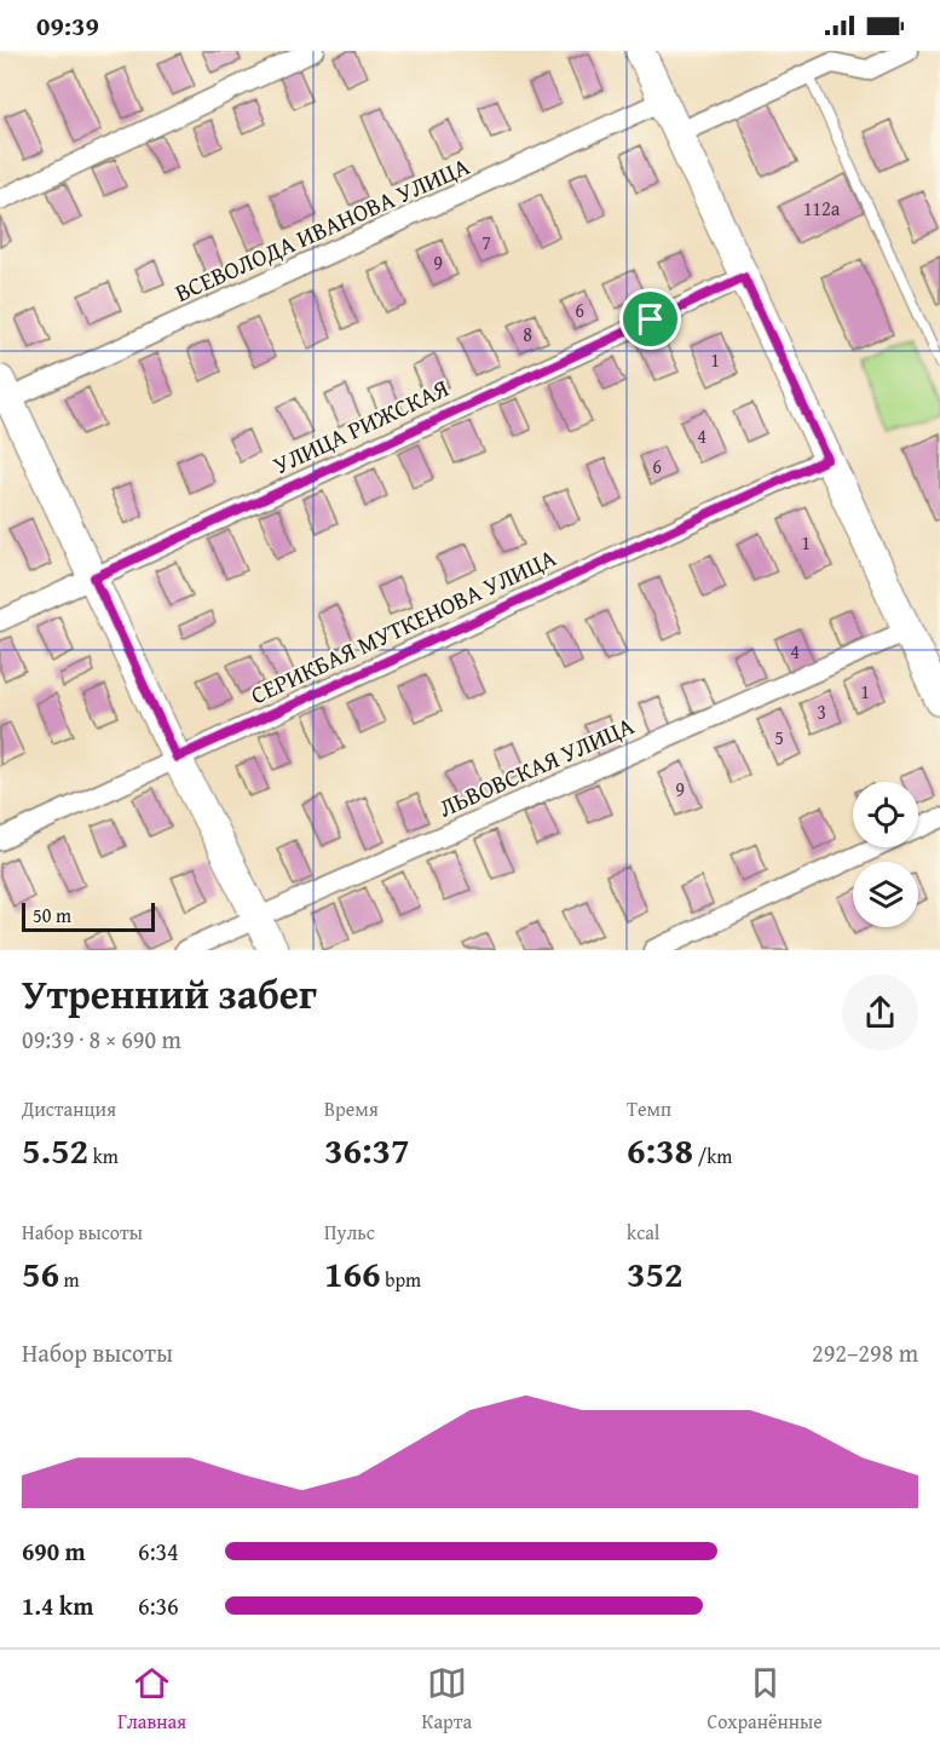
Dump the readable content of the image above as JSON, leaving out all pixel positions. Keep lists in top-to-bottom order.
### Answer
{
  "streets": {
    "street": [
      "ВСЕВОЛОДА ИВАНОВА УЛИЦА",
      "УЛИЦА РИЖСКАЯ",
      "СЕРИКБАЯ МУТКЕНОВА УЛИЦА",
      "ЛЬВОВСКАЯ УЛИЦА"
    ]
  },
  "house_numbers": [
    "112а",
    "7",
    "9",
    "6",
    "8",
    "1",
    "4",
    "6",
    "1",
    "4",
    "1",
    "3",
    "5",
    "9"
  ],
  "scale_bar": "50 m",
  "page": {
    "status": "09:39",
    "scale": "50 m",
    "heading": ["Утренний забег", "09:39 · 8 × 690 m"],
    "stats": [
      ["Дистанция", "5.52 km"],
      ["Время", "36:37"],
      ["Темп", "6:38 /km"],
      ["Набор высоты", "56 m"],
      ["Пульс", "166 bpm"],
      ["kcal", "352"]
    ],
    "chart": ["Набор высоты", "292–298 m"],
    "list": [
      {
        "name": "690 m",
        "note": "6:34"
      },
      {
        "name": "1.4 km",
        "note": "6:36"
      }
    ],
    "tabs": ["Главная", "Карта", "Сохранённые"]
  }
}
